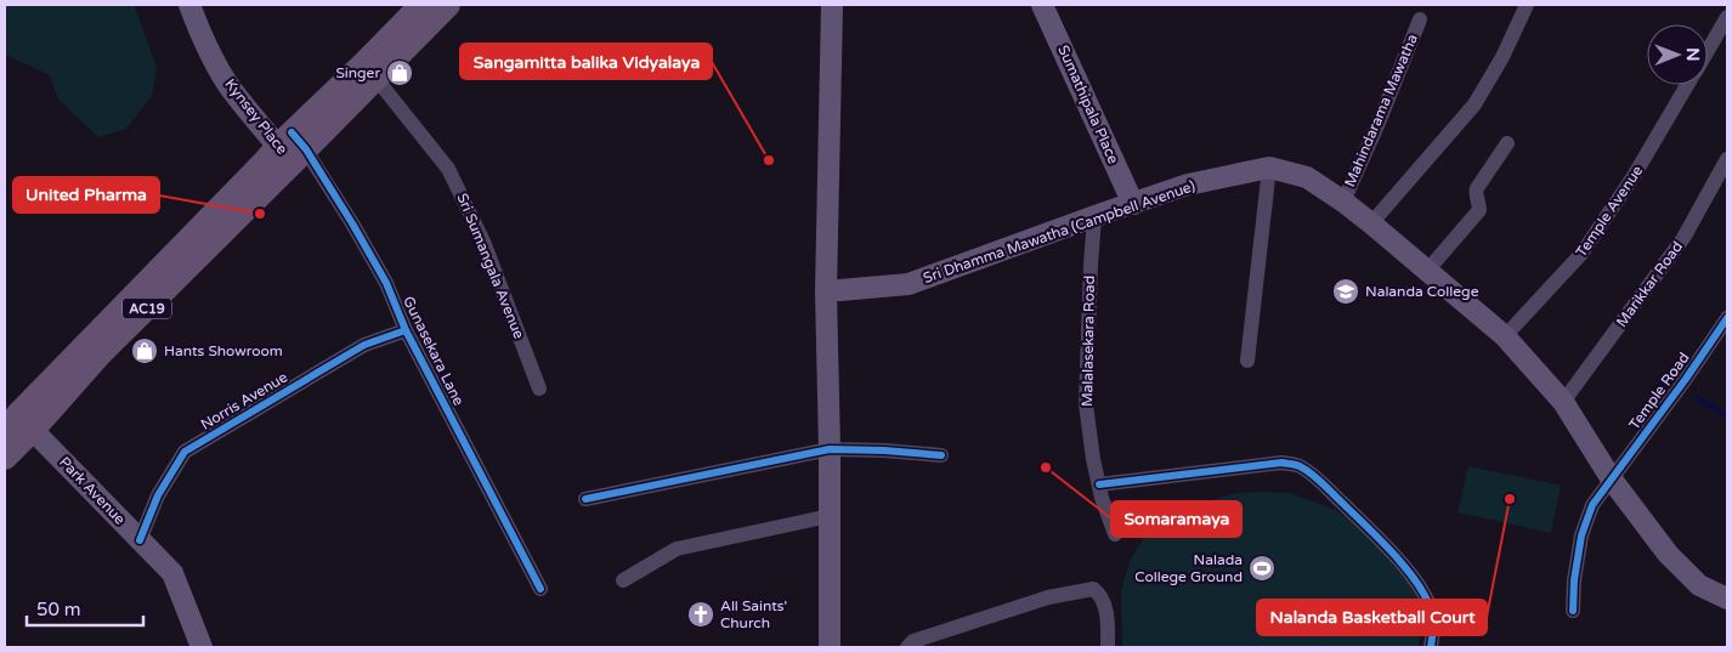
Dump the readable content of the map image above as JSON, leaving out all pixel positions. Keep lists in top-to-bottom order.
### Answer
{
  "streets": {
    "main road": [
      "Sumathipala Place",
      "Kynsey Place",
      "Sri Dhamma Mawatha (Campbell Avenue)",
      "AC19",
      "Park Avenue"
    ],
    "street": [
      "Mahindarama Mawatha",
      "Temple Avenue",
      "Sri Sumangala Avenue",
      "Marikkar Road",
      "Malalasekara Road",
      "Gunasekara Lane",
      "Temple Road",
      "Norris Avenue"
    ]
  },
  "crossings": [
    ["Sumathipala Place", "Sri Dhamma Mawatha (Campbell Avenue)"],
    ["Mahindarama Mawatha", "Sri Dhamma Mawatha (Campbell Avenue)"],
    ["Kynsey Place", "AC19"],
    ["Kynsey Place", "Gunasekara Lane"],
    ["Temple Avenue", "Sri Dhamma Mawatha (Campbell Avenue)"],
    ["Sri Dhamma Mawatha (Campbell Avenue)", "Marikkar Road"],
    ["Sri Dhamma Mawatha (Campbell Avenue)", "Malalasekara Road"],
    ["Sri Dhamma Mawatha (Campbell Avenue)", "Temple Road"],
    ["Sri Sumangala Avenue", "AC19"],
    ["AC19", "Gunasekara Lane"],
    ["AC19", "Park Avenue"],
    ["Gunasekara Lane", "Norris Avenue"],
    ["Norris Avenue", "Park Avenue"]
  ],
  "places": {
    "shop": ["Singer", "Hants Showroom"],
    "other": [
      "Sangamitta balika Vidyalaya",
      "United Pharma",
      "Somaramaya",
      "Nalanda Basketball Court"
    ],
    "school or university": ["Nalanda College"],
    "sports": ["Nalada College Ground"],
    "church": ["All Saints' Church"]
  },
  "scale_bar": "50 m",
  "north": "right"
}
